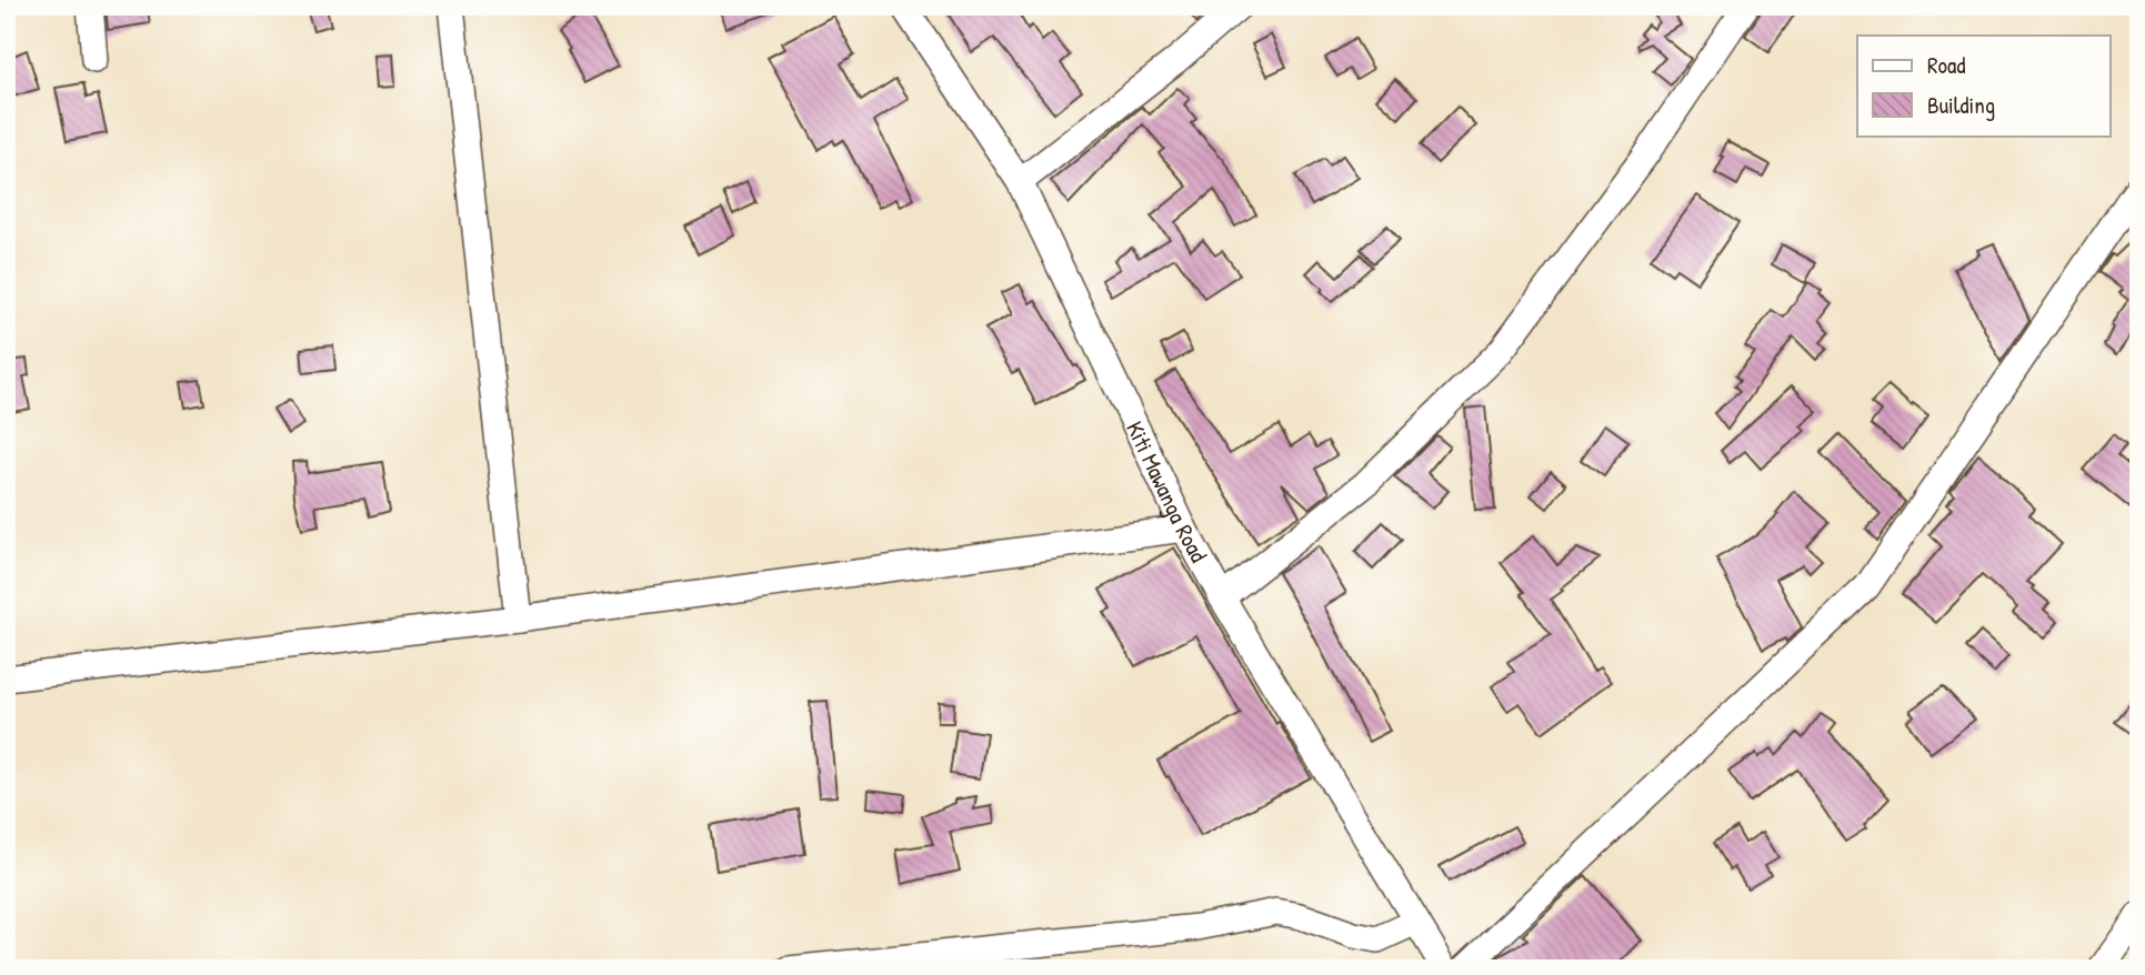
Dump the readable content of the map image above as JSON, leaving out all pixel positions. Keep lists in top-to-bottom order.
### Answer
{
  "streets": {
    "street": ["Kiti Mawanga Road"]
  },
  "legend": ["Road", "Building"]
}
